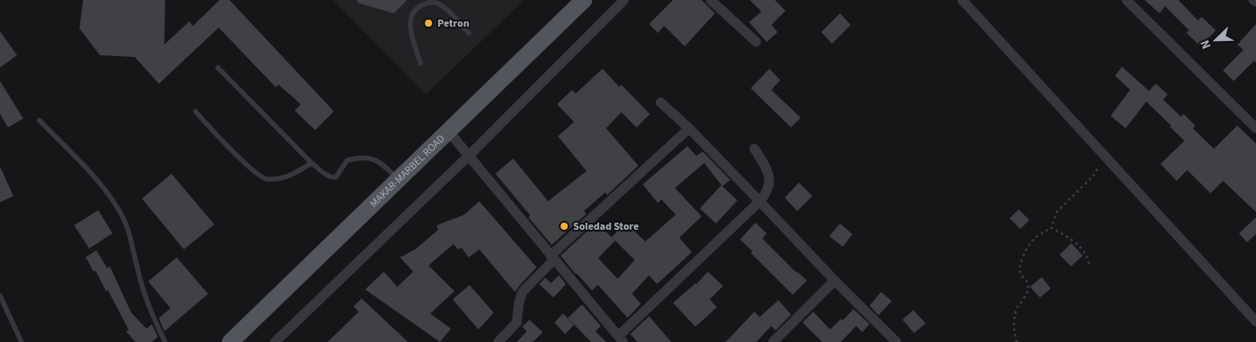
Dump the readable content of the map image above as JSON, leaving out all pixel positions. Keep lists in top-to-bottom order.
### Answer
{
  "streets": {
    "main road": ["MAKAR-MARBEL ROAD"]
  },
  "places": ["Petron", "Soledad Store"],
  "north": "bottom left"
}
